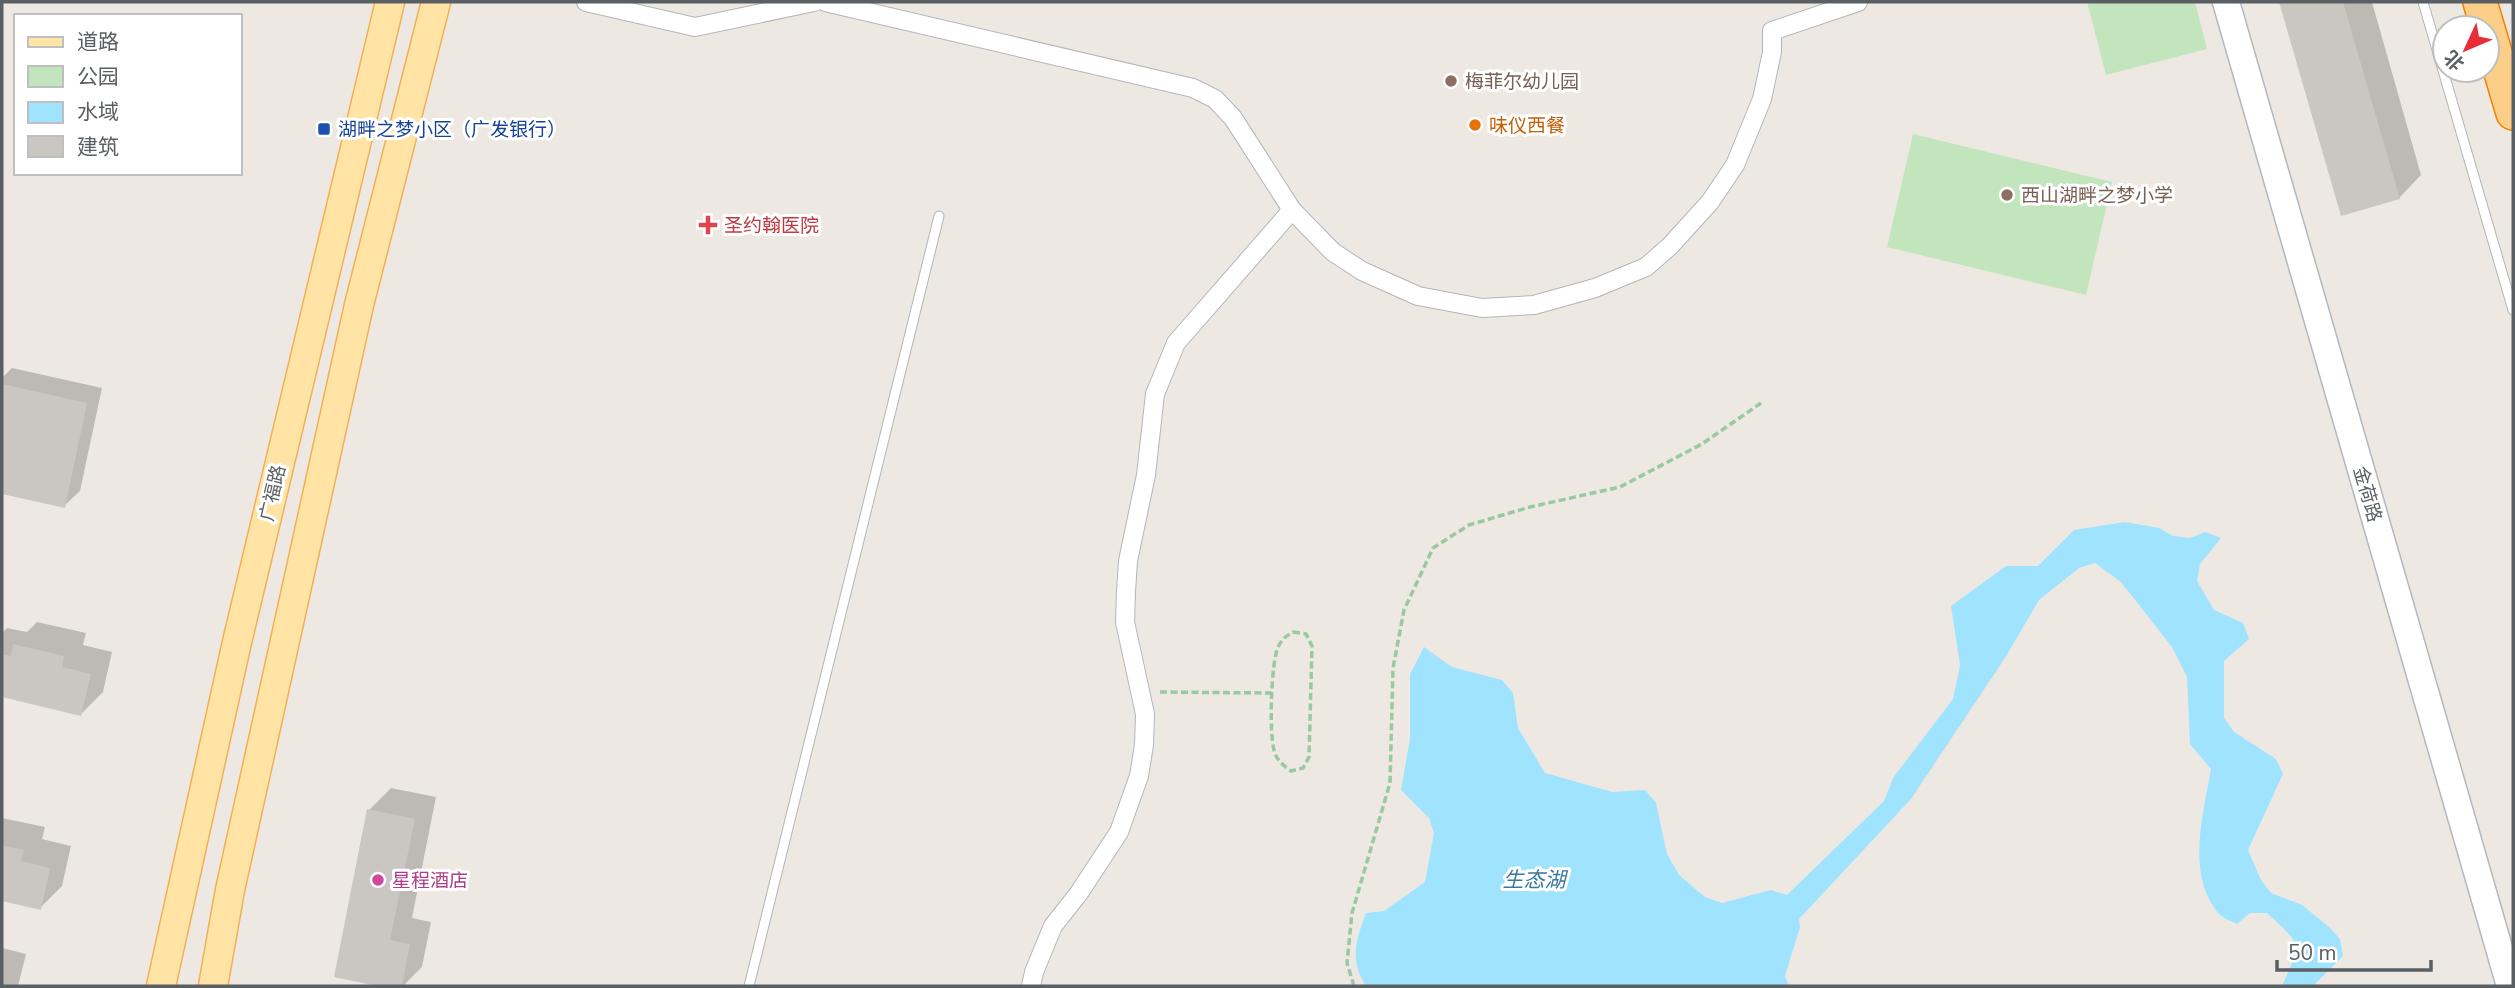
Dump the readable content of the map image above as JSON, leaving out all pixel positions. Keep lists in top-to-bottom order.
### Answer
{
  "streets": {
    "main road": ["广福路"],
    "street": ["金荷路"]
  },
  "water": ["生态湖"],
  "places": {
    "other": [
      "梅菲尔幼儿园",
      "味仪西餐",
      "西山湖畔之梦小学",
      "星程酒店"
    ],
    "transit": ["湖畔之梦小区（广发银行）"],
    "health": ["圣约翰医院"]
  },
  "legend": [
    "道路",
    "公园",
    "水域",
    "建筑"
  ],
  "scale_bar": "50 m",
  "north": "bottom left"
}
